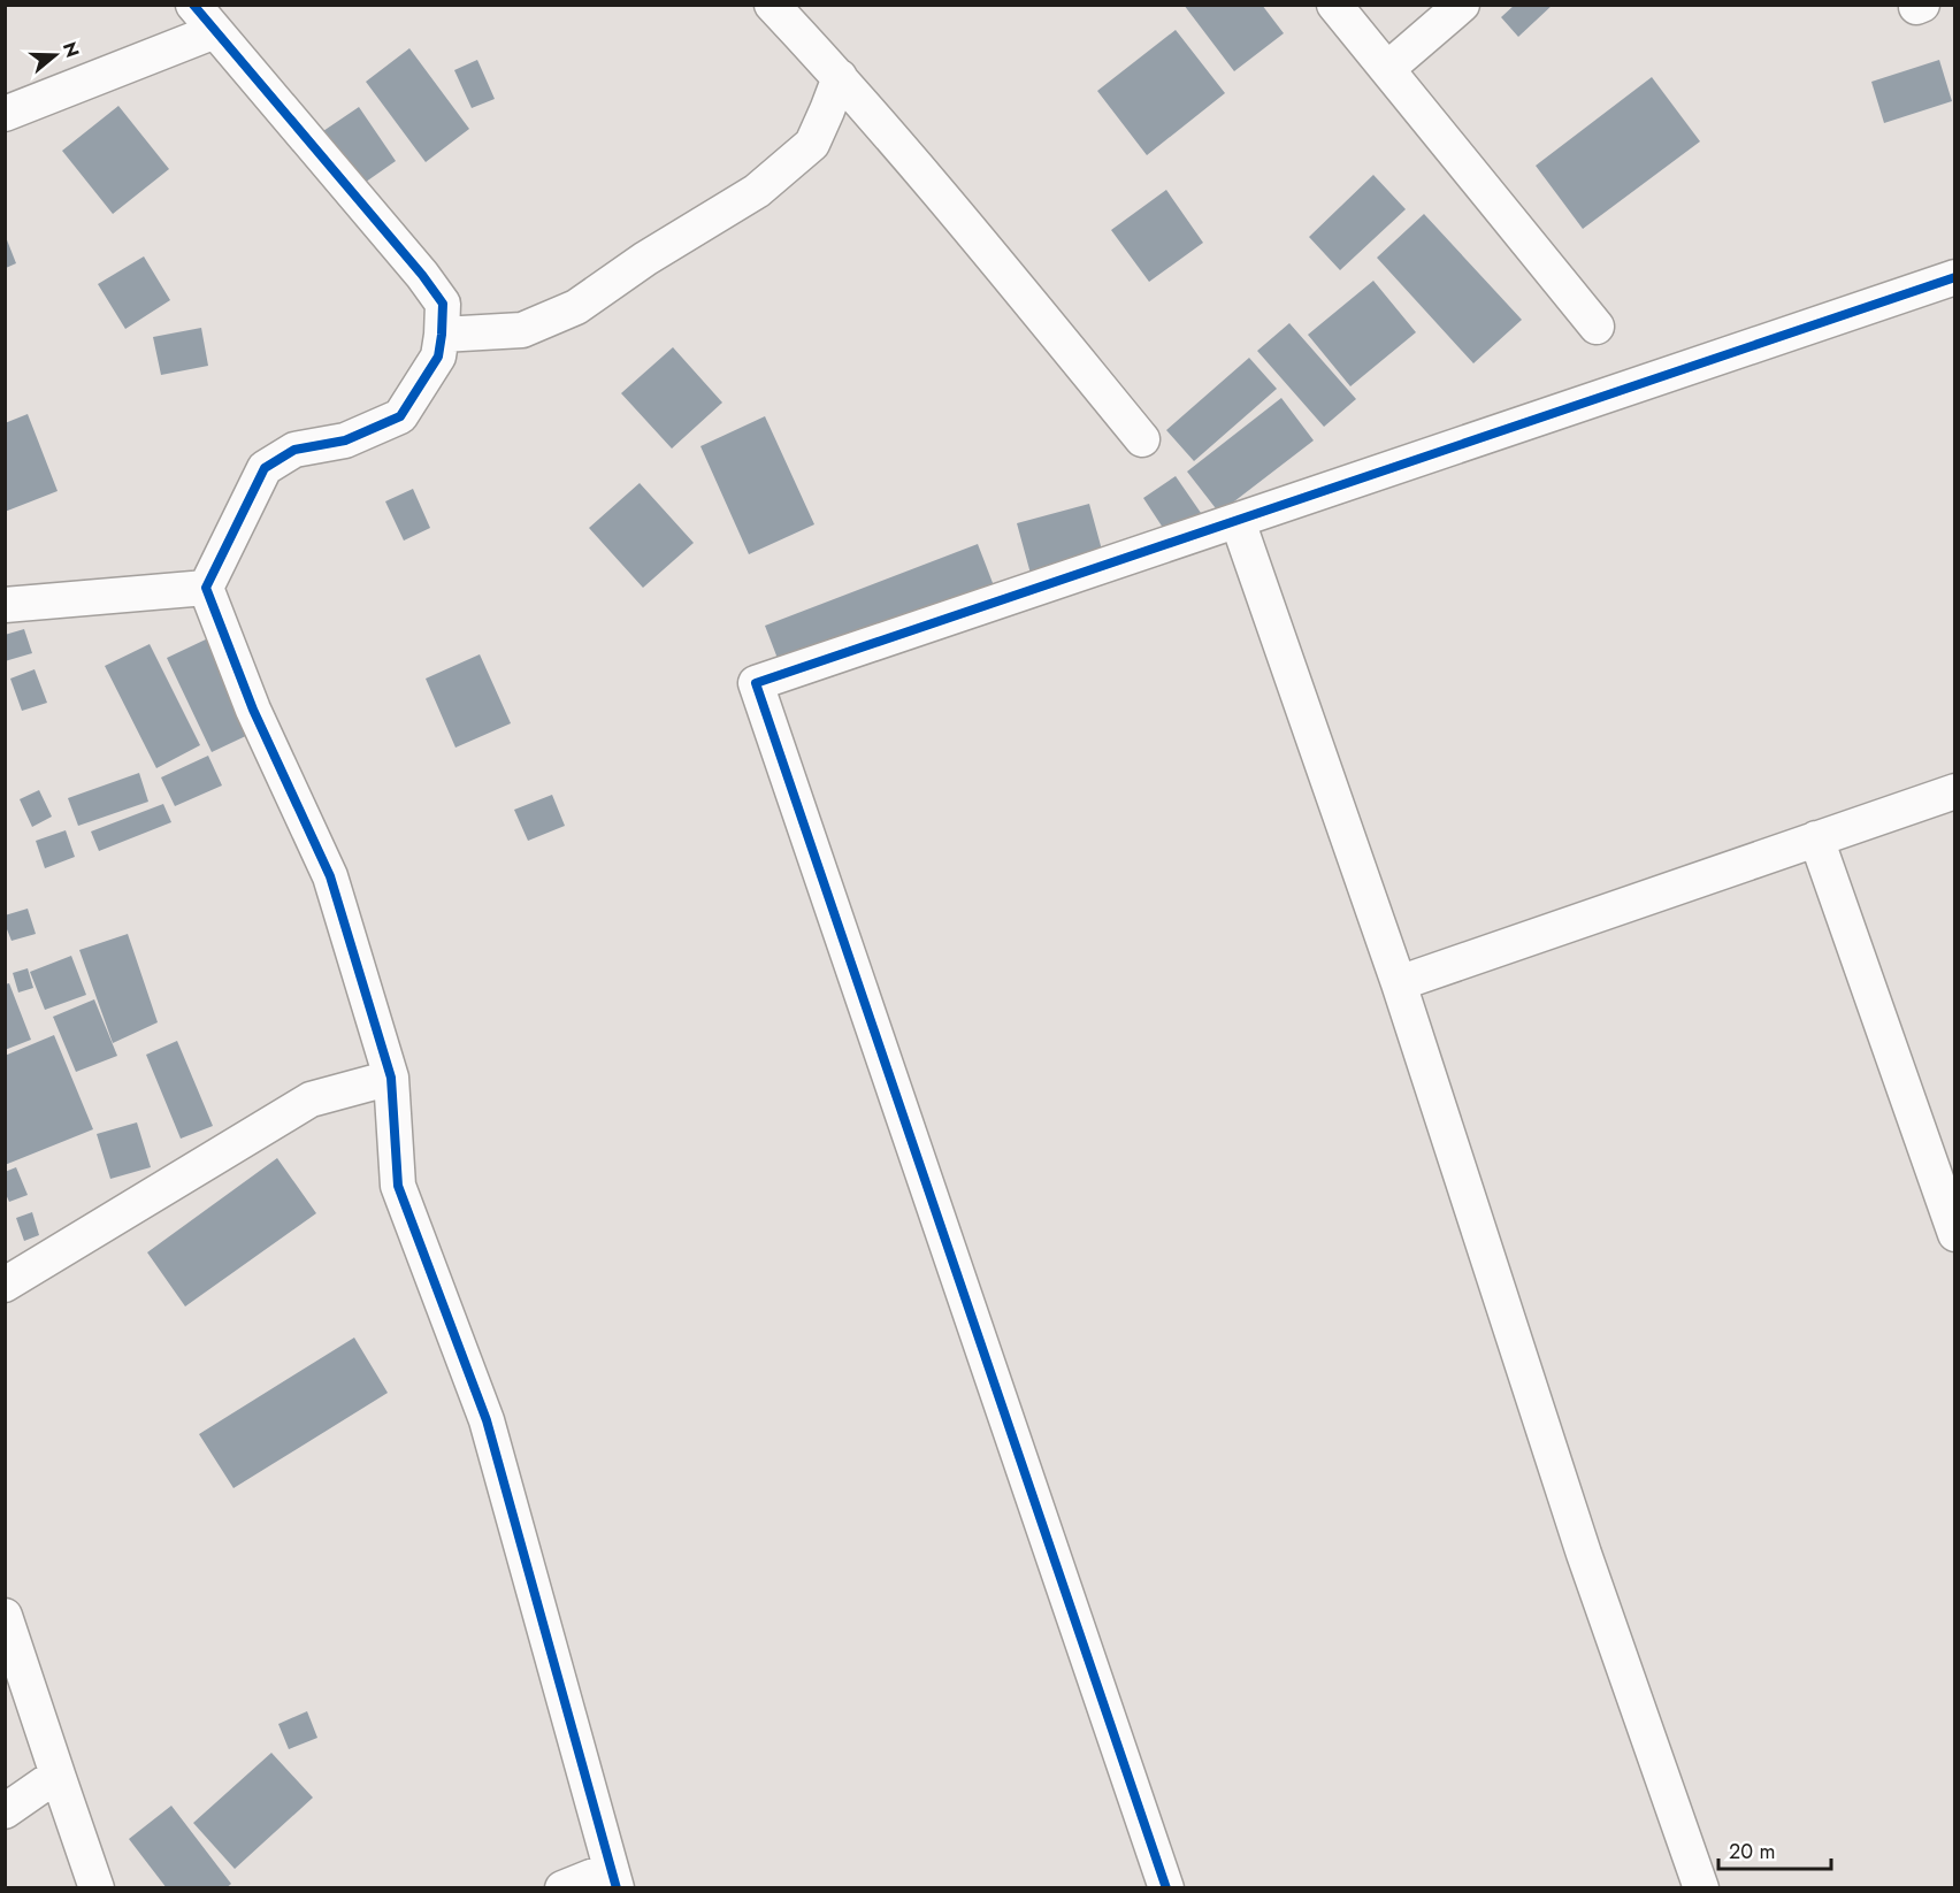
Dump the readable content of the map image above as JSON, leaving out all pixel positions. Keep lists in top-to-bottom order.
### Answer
{
  "scale_bar": "20 m",
  "north": "right"
}
